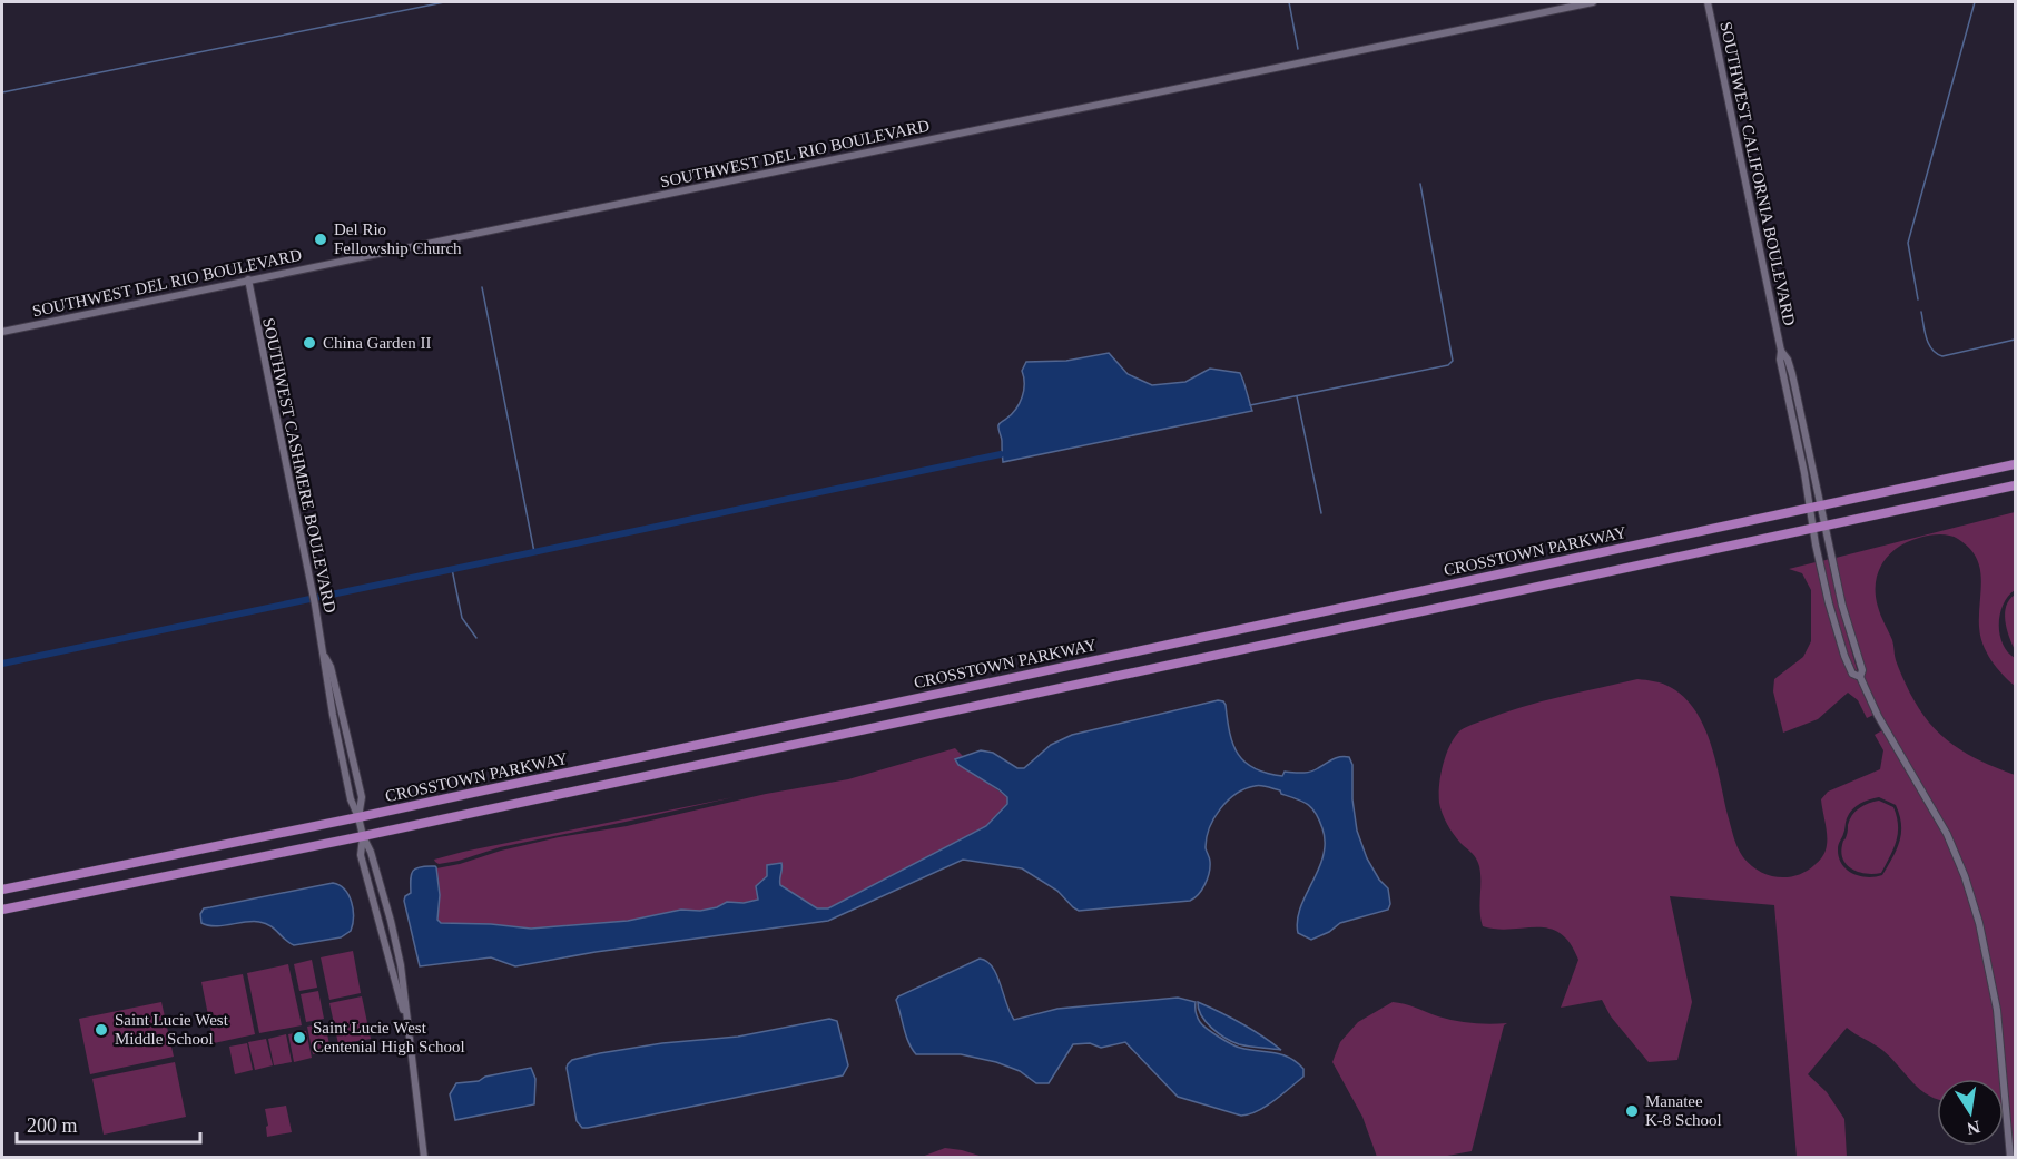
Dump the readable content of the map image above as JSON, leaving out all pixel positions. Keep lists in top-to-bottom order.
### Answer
{
  "streets": {
    "main road": ["CROSSTOWN PARKWAY"],
    "street": ["SOUTHWEST DEL RIO BOULEVARD", "SOUTHWEST CALIFORNIA BOULEVARD", "SOUTHWEST CASHMERE BOULEVARD"]
  },
  "crossings": [
    ["SOUTHWEST DEL RIO BOULEVARD", "SOUTHWEST CASHMERE BOULEVARD"],
    ["SOUTHWEST CALIFORNIA BOULEVARD", "CROSSTOWN PARKWAY"],
    ["SOUTHWEST CASHMERE BOULEVARD", "CROSSTOWN PARKWAY"]
  ],
  "places": [
    "Del Rio Fellowship Church",
    "China Garden II",
    "Saint Lucie West Middle School",
    "Saint Lucie West Centenial High School",
    "Manatee K-8 School"
  ],
  "scale_bar": "200 m",
  "north": "bottom"
}
